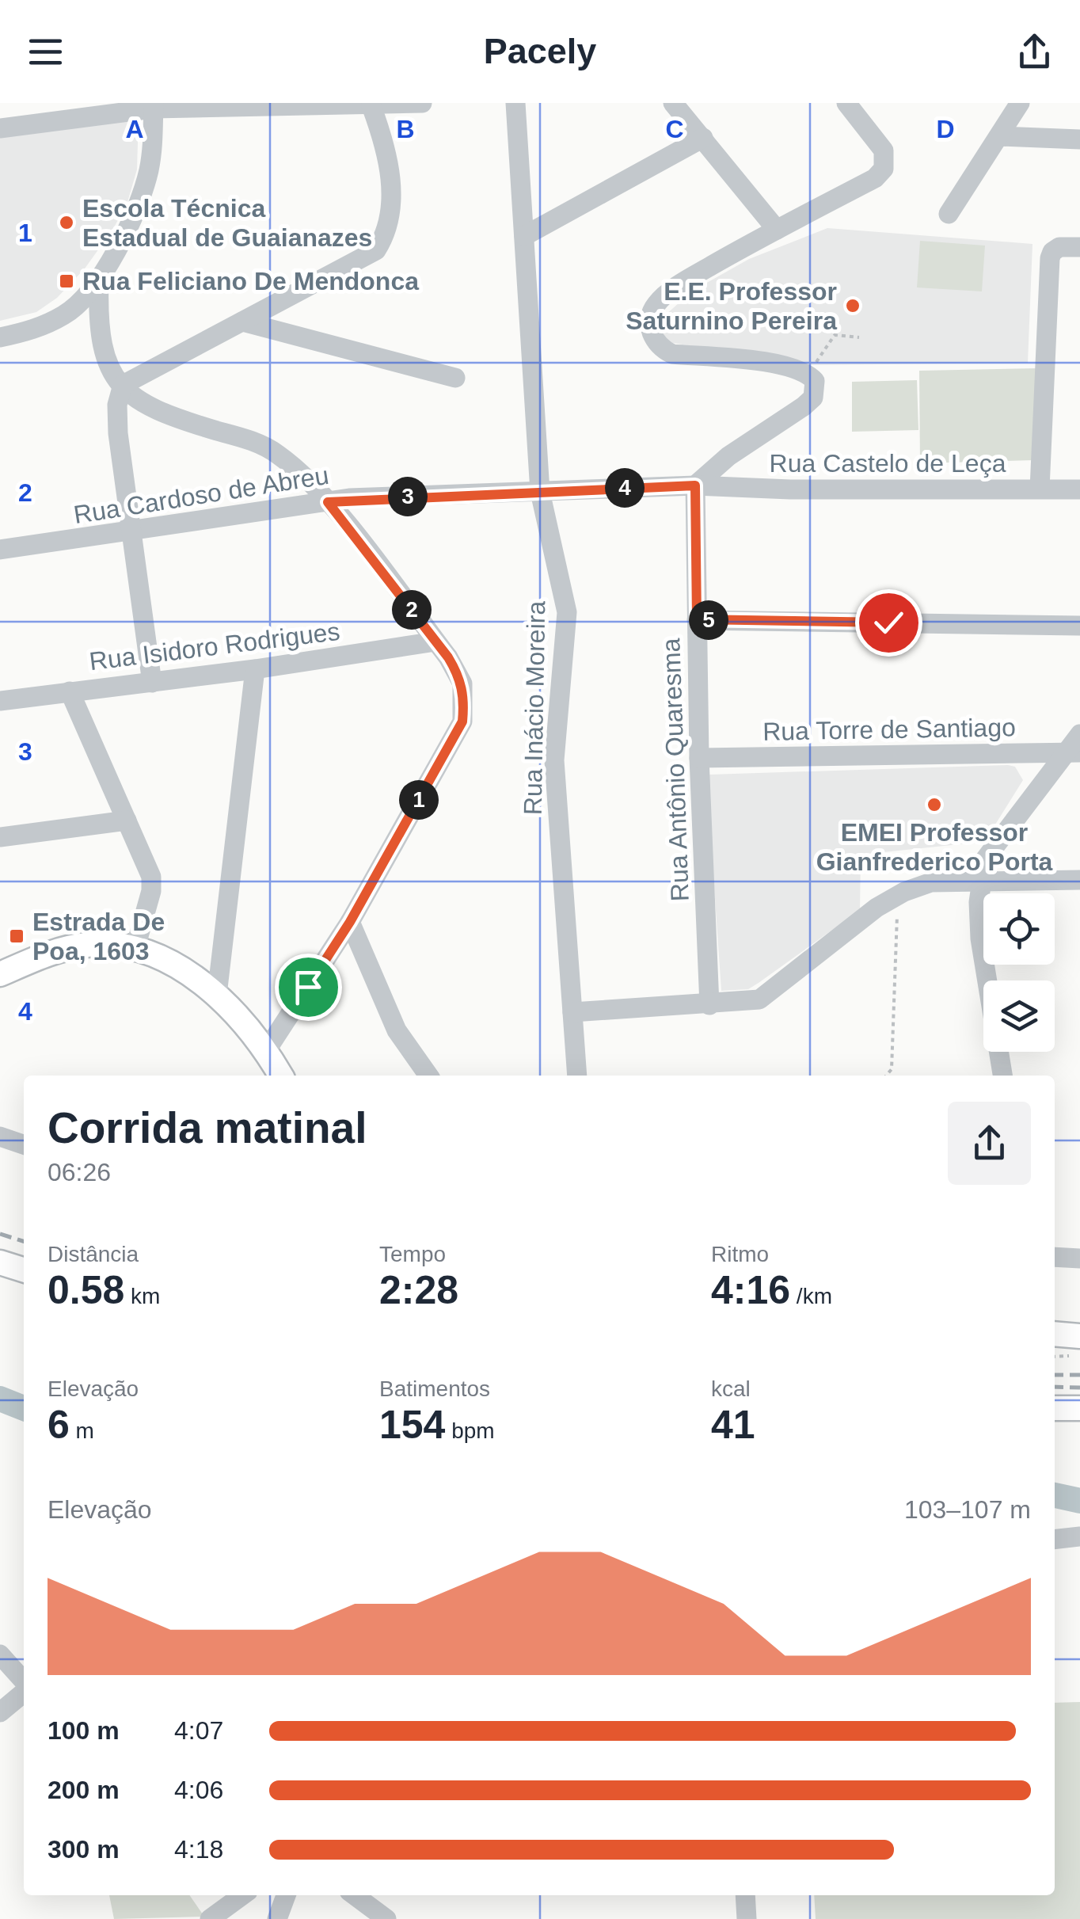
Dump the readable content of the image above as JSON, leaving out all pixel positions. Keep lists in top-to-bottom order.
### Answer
{
  "streets": {
    "street": [
      "Rua Castelo de Leça",
      "Rua Cardoso de Abreu",
      "Rua Isidoro Rodrigues",
      "Rua Inácio Moreira",
      "Rua Torre de Santiago",
      "Rua Antônio Quaresma"
    ]
  },
  "crossings": [
    ["Rua Castelo de Leça", "Rua Cardoso de Abreu"],
    ["Rua Castelo de Leça", "Rua Antônio Quaresma"],
    ["Rua Cardoso de Abreu", "Rua Inácio Moreira"],
    ["Rua Cardoso de Abreu", "Rua Antônio Quaresma"],
    ["Rua Torre de Santiago", "Rua Antônio Quaresma"]
  ],
  "places": {
    "other": ["Escola Técnica Estadual de Guaianazes", "E.E. Professor Saturnino Pereira", "EMEI Professor Gianfrederico Porta"],
    "transit": ["Rua Feliciano De Mendonca", "Estrada De Poa, 1603"]
  },
  "page": {
    "header": "Pacely",
    "pins": [
      "4",
      "3",
      "2",
      "5",
      "1"
    ],
    "heading": ["Corrida matinal", "06:26"],
    "stats": [
      ["Distância", "0.58 km"],
      ["Tempo", "2:28"],
      ["Ritmo", "4:16 /km"],
      ["Elevação", "6 m"],
      ["Batimentos", "154 bpm"],
      ["kcal", "41"]
    ],
    "chart": ["Elevação", "103–107 m"],
    "list": [
      {
        "name": "100 m",
        "note": "4:07"
      },
      {
        "name": "200 m",
        "note": "4:06"
      },
      {
        "name": "300 m",
        "note": "4:18"
      }
    ]
  },
  "grid": {
    "columns": [
      "A",
      "B",
      "C",
      "D"
    ],
    "rows": [
      "1",
      "2",
      "3",
      "4"
    ]
  }
}
